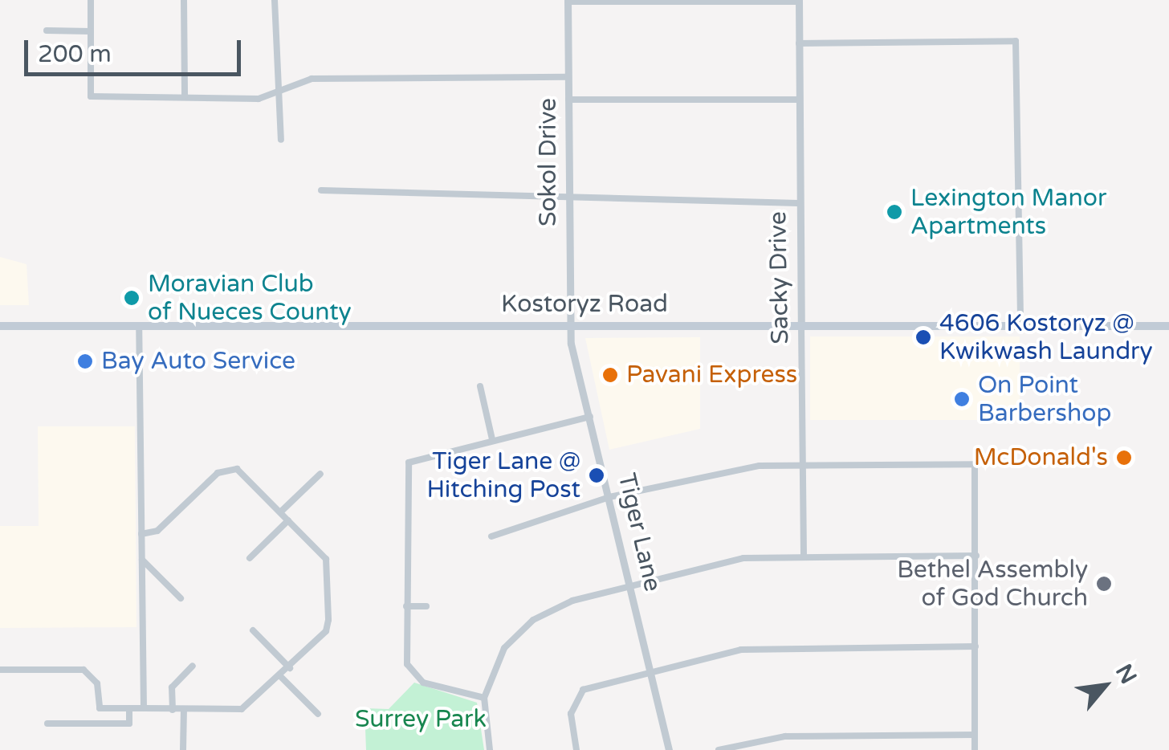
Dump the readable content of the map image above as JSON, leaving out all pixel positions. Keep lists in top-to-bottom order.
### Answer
{
  "streets": {
    "main road": ["Kostoryz Road"],
    "street": ["Sokol Drive", "Sacky Drive", "Tiger Lane"]
  },
  "crossings": [
    ["Sokol Drive", "Kostoryz Road"],
    ["Sokol Drive", "Tiger Lane"],
    ["Sacky Drive", "Kostoryz Road"],
    ["Kostoryz Road", "Tiger Lane"]
  ],
  "parks": ["Surrey Park"],
  "places": [
    "Lexington Manor Apartments",
    "Moravian Club of Nueces County",
    "4606 Kostoryz @ Kwikwash Laundry",
    "Bay Auto Service",
    "Pavani Express",
    "On Point Barbershop",
    "McDonald's",
    "Tiger Lane @ Hitching Post",
    "Bethel Assembly of God Church"
  ],
  "scale_bar": "200 m",
  "north": "top right"
}
